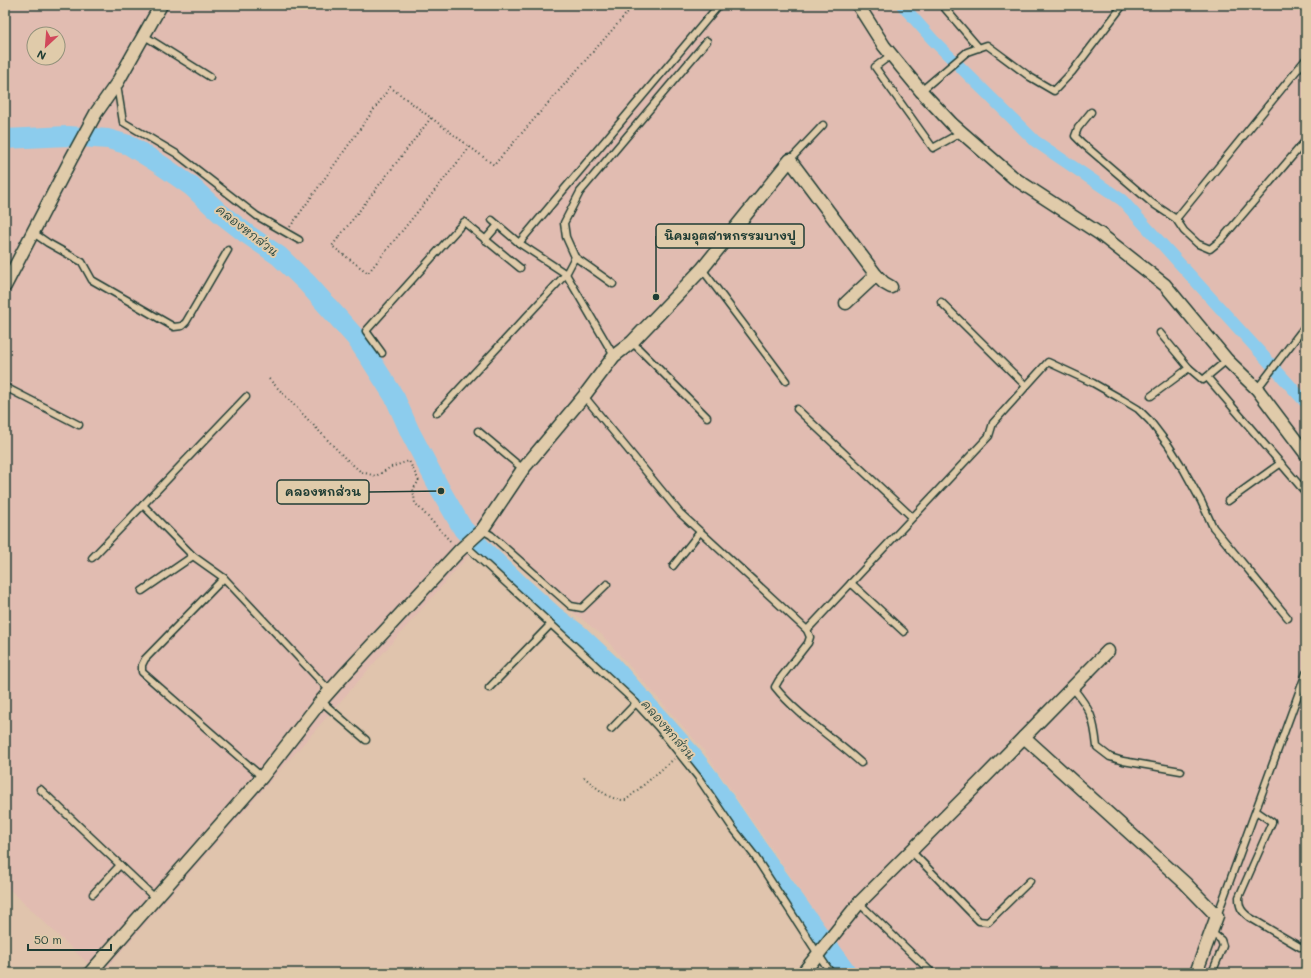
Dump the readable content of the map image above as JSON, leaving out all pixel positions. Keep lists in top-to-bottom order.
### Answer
{
  "water": ["คลองหกส่วน"],
  "places": ["นิคมอุตสาหกรรมบางปู", "คลองหกส่วน"],
  "scale_bar": "50 m",
  "north": "bottom left"
}
